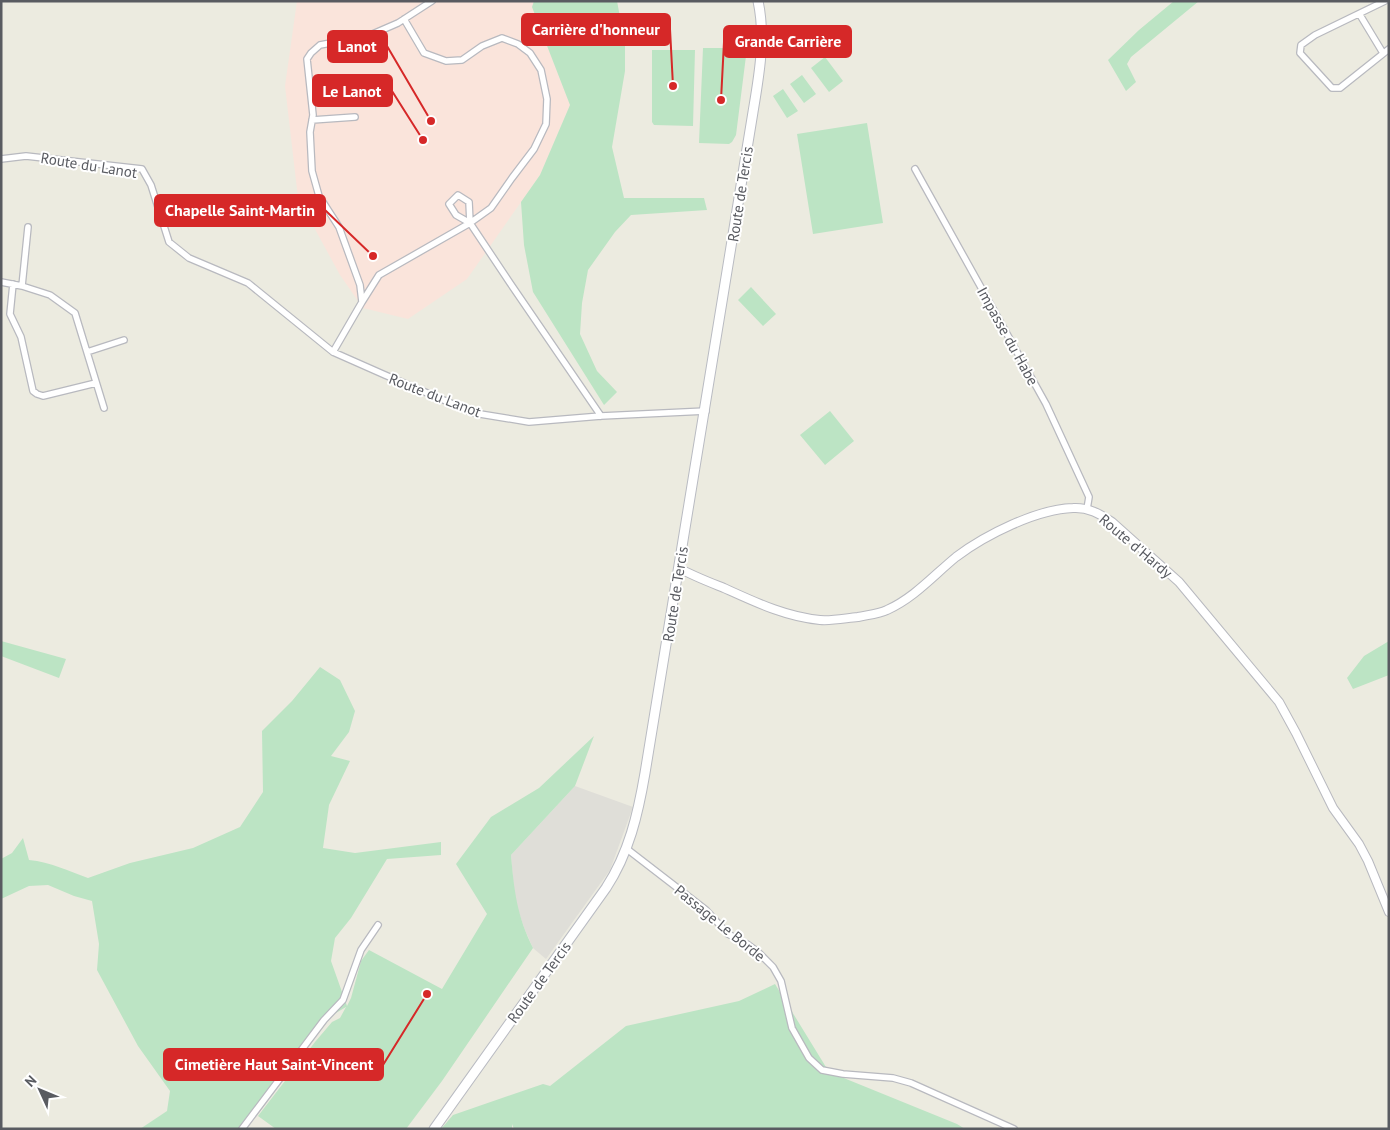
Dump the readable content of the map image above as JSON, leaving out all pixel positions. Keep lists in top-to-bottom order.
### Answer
{
  "streets": {
    "main road": ["Route de Tercis"],
    "street": [
      "Route du Lanot",
      "Impasse du Habe",
      "Route d'Hardy",
      "Passage Le Borde"
    ]
  },
  "crossings": [
    ["Route du Lanot", "Route de Tercis"],
    ["Route de Tercis", "Route d'Hardy"],
    ["Route de Tercis", "Passage Le Borde"],
    ["Impasse du Habe", "Route d'Hardy"]
  ],
  "places": [
    "Carrière d'honneur",
    "Grande Carrière",
    "Lanot",
    "Le Lanot",
    "Chapelle Saint-Martin",
    "Cimetière Haut Saint-Vincent"
  ],
  "north": "top left"
}
